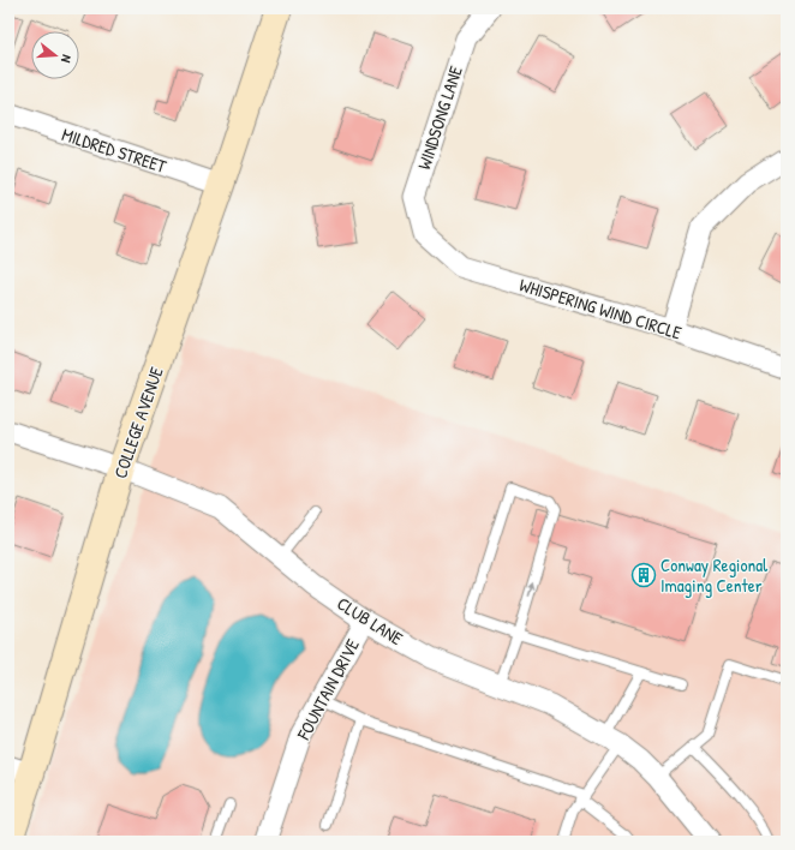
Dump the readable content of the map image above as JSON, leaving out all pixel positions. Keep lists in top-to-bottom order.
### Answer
{
  "streets": {
    "street": [
      "WINDSONG LANE",
      "MILDRED STREET",
      "WHISPERING WIND CIRCLE",
      "COLLEGE AVENUE",
      "CLUB LANE",
      "FOUNTAIN DRIVE"
    ]
  },
  "crossings": [
    ["WINDSONG LANE", "WHISPERING WIND CIRCLE"],
    ["MILDRED STREET", "COLLEGE AVENUE"],
    ["COLLEGE AVENUE", "CLUB LANE"],
    ["CLUB LANE", "FOUNTAIN DRIVE"]
  ],
  "places": {
    "building": ["Conway Regional Imaging Center"]
  },
  "north": "right"
}
